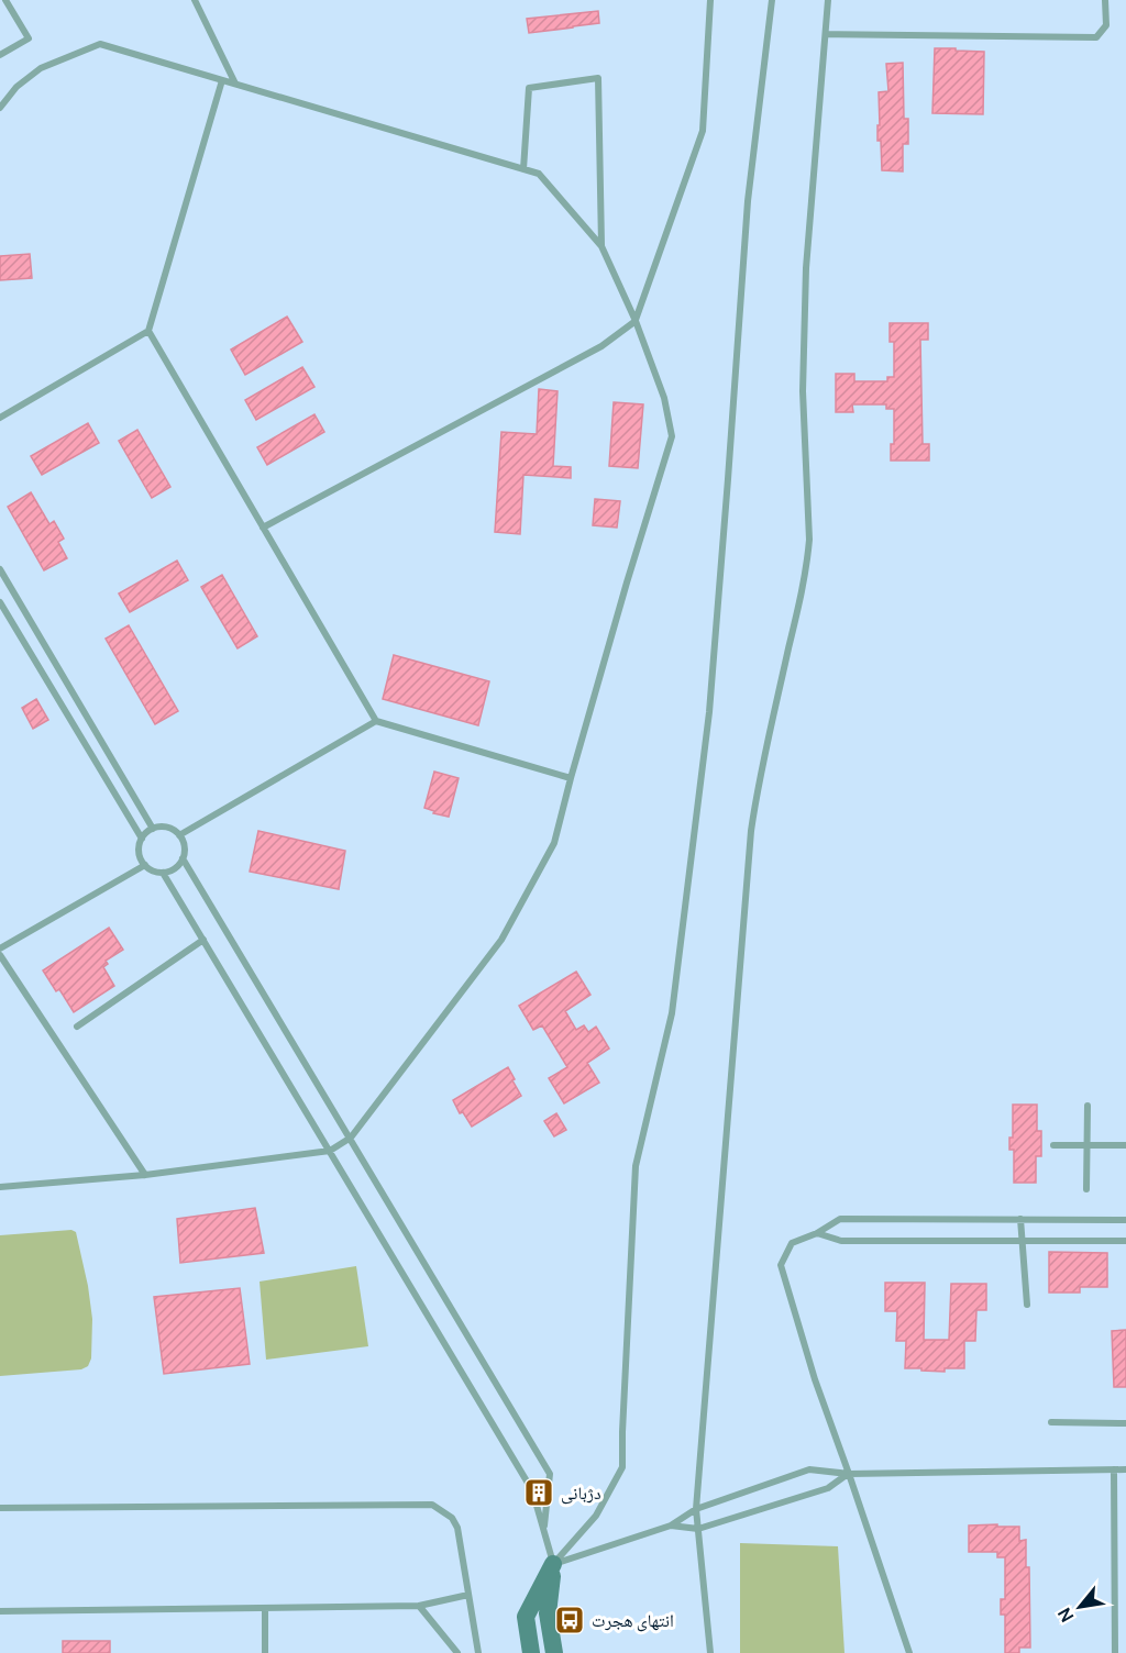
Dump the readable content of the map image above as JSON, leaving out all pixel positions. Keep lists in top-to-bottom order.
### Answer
{
  "places": {
    "building": ["دژبانی"],
    "bus stop": ["انتهای هجرت"]
  },
  "north": "bottom left"
}
